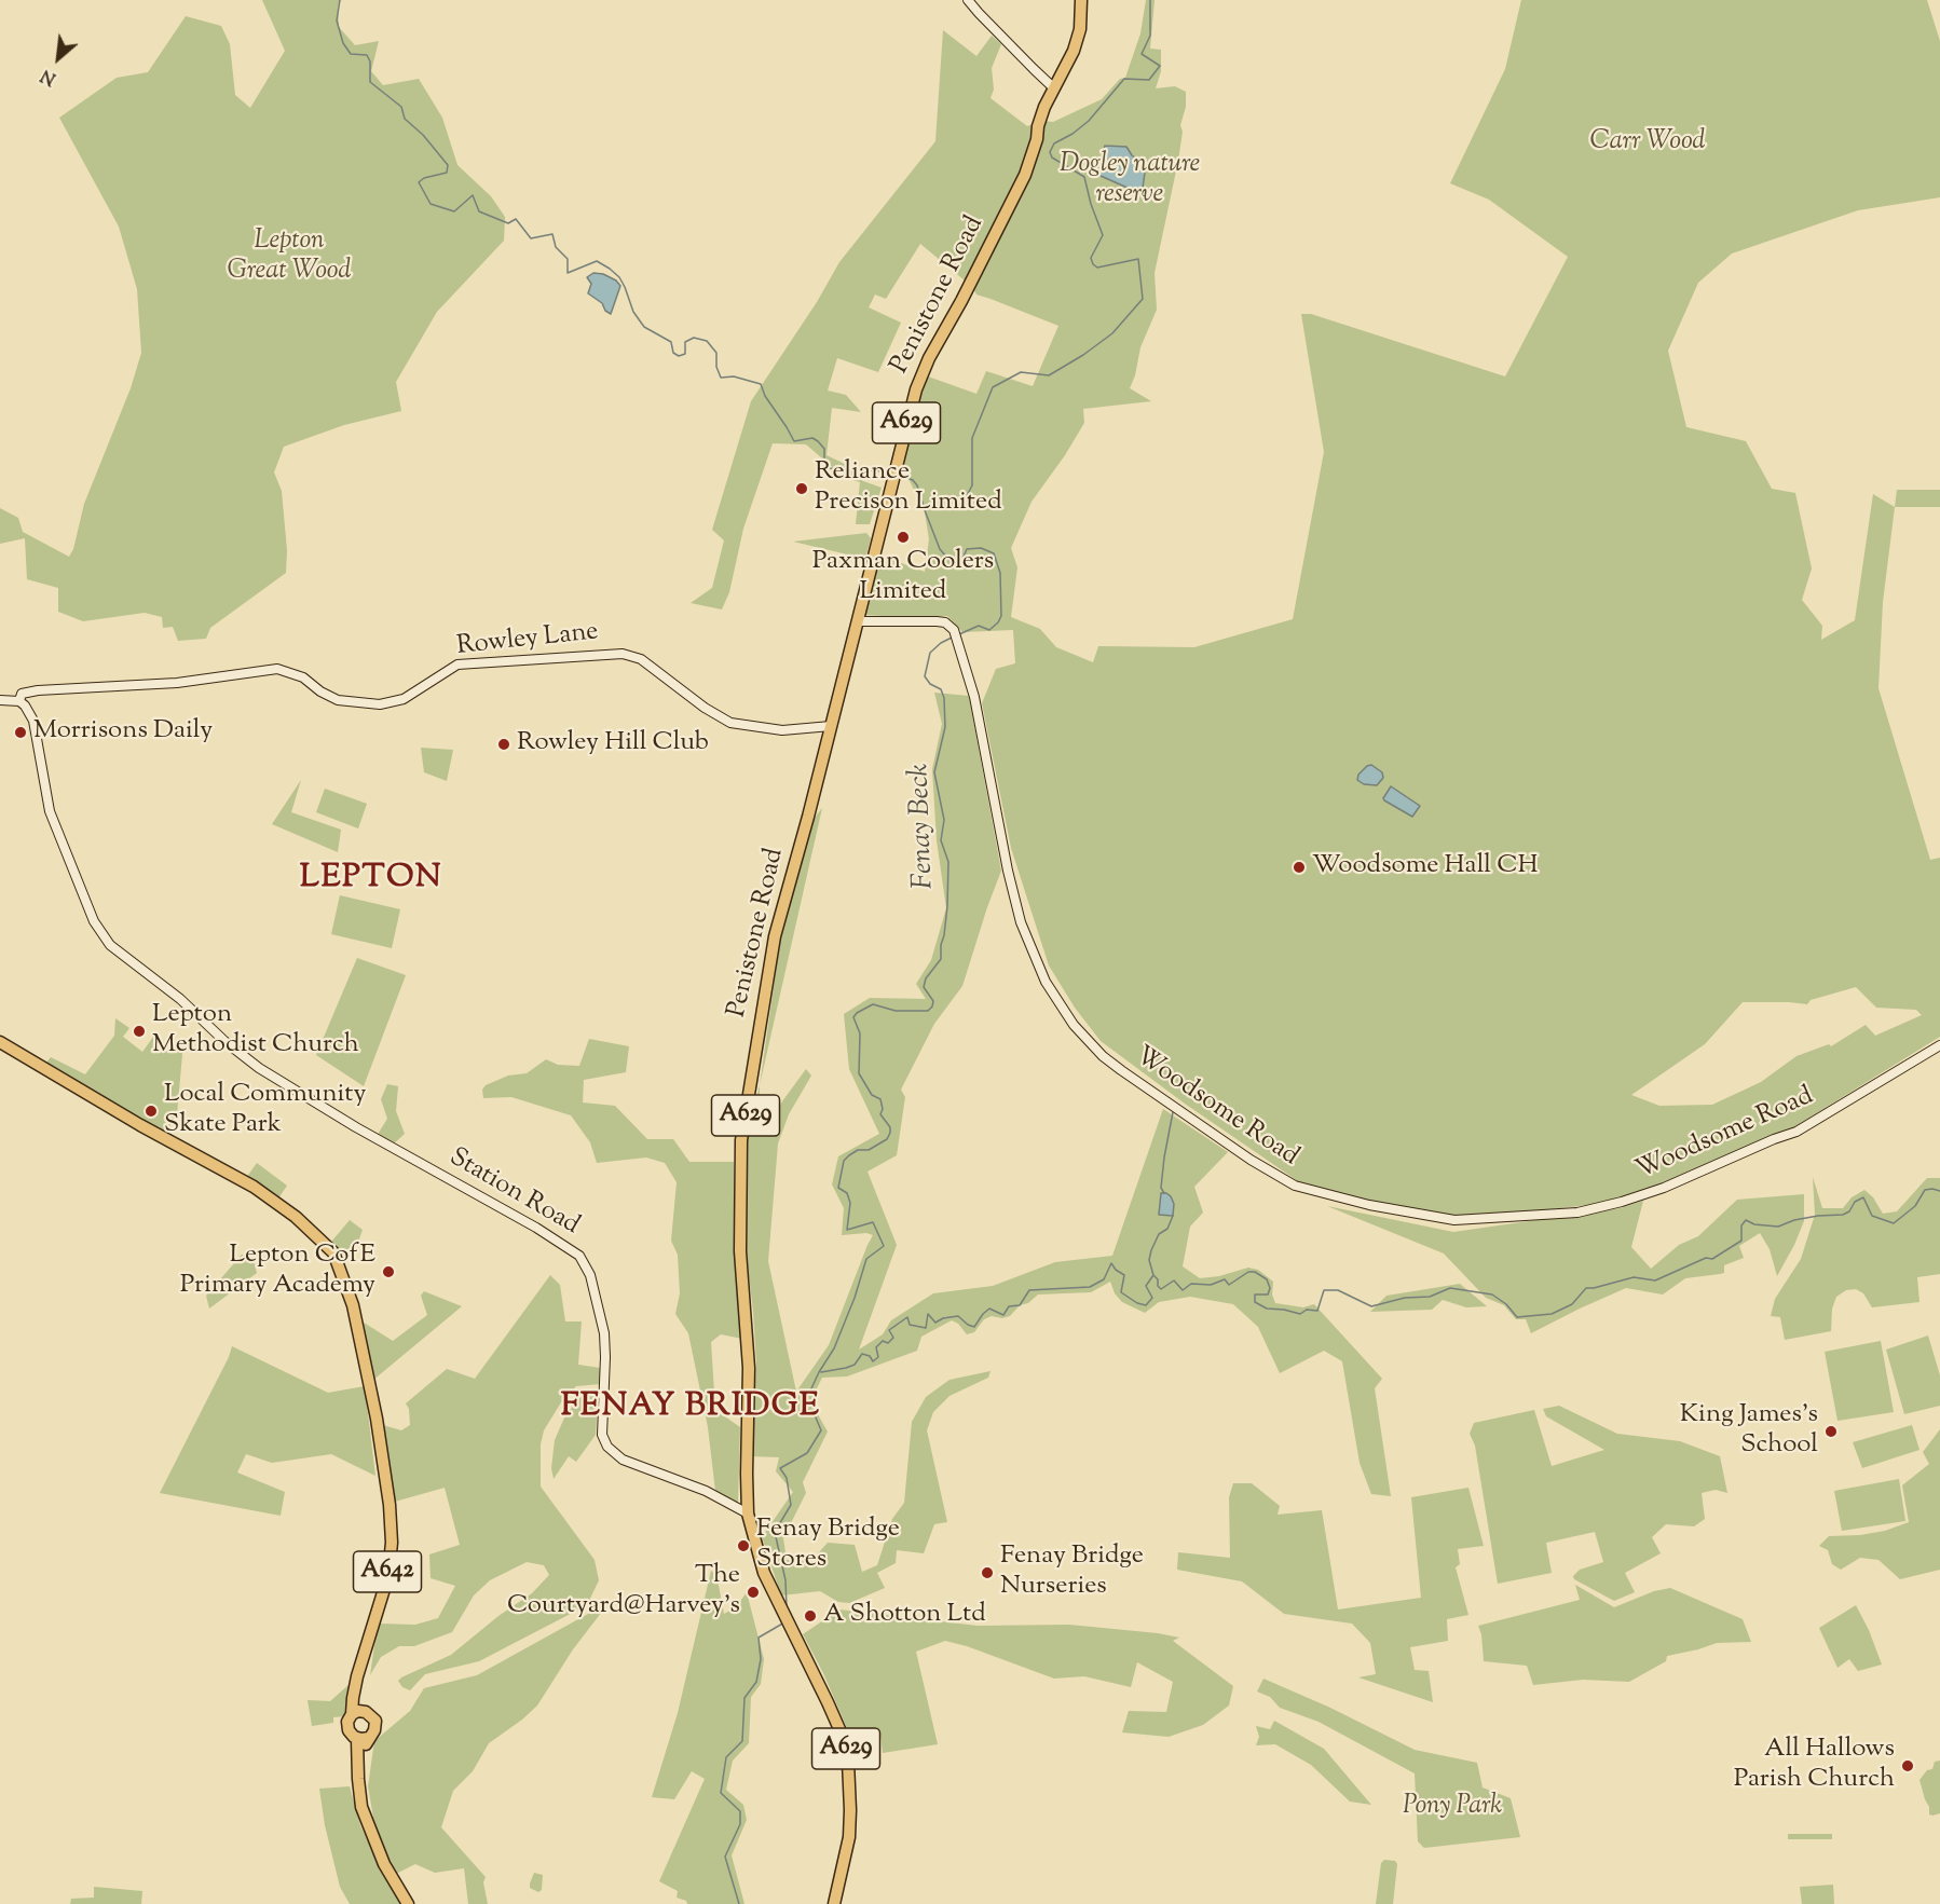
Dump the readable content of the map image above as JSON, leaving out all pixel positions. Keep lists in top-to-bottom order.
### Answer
{
  "streets": {
    "highway": ["Penistone Road", "A629", "A642"],
    "street": ["Rowley Lane", "Woodsome Road", "Station Road"]
  },
  "crossings": [
    ["Penistone Road", "Rowley Lane"],
    ["Penistone Road", "Woodsome Road"],
    ["Penistone Road", "Station Road"],
    ["Rowley Lane", "Station Road"]
  ],
  "districts": ["LEPTON", "FENAY BRIDGE"],
  "water": ["Fenay Beck"],
  "parks": [
    "Carr Wood",
    "Dogley nature reserve",
    "Lepton Great Wood",
    "Pony Park"
  ],
  "places": [
    "Reliance Precison Limited",
    "Paxman Coolers Limited",
    "Morrisons Daily",
    "Rowley Hill Club",
    "Woodsome Hall CH",
    "Lepton Methodist Church",
    "Local Community Skate Park",
    "Lepton CofE Primary Academy",
    "King James's School",
    "Fenay Bridge Stores",
    "Fenay Bridge Nurseries",
    "The Courtyard@Harvey's",
    "A Shotton Ltd",
    "All Hallows Parish Church"
  ],
  "north": "bottom left"
}
